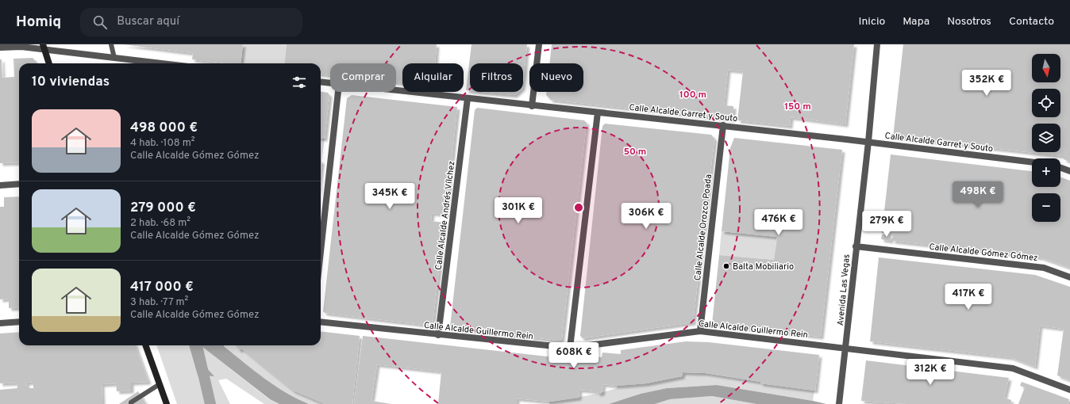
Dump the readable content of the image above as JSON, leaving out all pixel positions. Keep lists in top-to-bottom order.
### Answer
{
  "streets": {
    "street": [
      "Calle Alcalde Garret y Souto",
      "Calle Alcalde Andrés Vílchez",
      "Calle Alcalde Orozco Poada",
      "Calle Alcalde Gómez Gómez",
      "Avenida Las Vegas",
      "Calle Alcalde Guillermo Rein"
    ]
  },
  "crossings": [
    ["Calle Alcalde Garret y Souto", "Calle Alcalde Andrés Vílchez"],
    ["Calle Alcalde Garret y Souto", "Calle Alcalde Orozco Poada"],
    ["Calle Alcalde Garret y Souto", "Avenida Las Vegas"],
    ["Calle Alcalde Andrés Vílchez", "Calle Alcalde Guillermo Rein"],
    ["Calle Alcalde Orozco Poada", "Calle Alcalde Guillermo Rein"],
    ["Calle Alcalde Gómez Gómez", "Avenida Las Vegas"],
    ["Avenida Las Vegas", "Calle Alcalde Guillermo Rein"]
  ],
  "places": ["Balta Mobiliario"],
  "north": "bottom",
  "page": {
    "header": "Homiq",
    "search": "Buscar aquí",
    "nav": [
      "Inicio",
      "Mapa",
      "Nosotros",
      "Contacto"
    ],
    "map_buttons": ["+", "−"],
    "chip": [
      "Comprar",
      "Alquilar",
      "Filtros",
      "Nuevo"
    ],
    "heading": "10 viviendas",
    "price": [
      "352K €",
      "498K €",
      "345K €",
      "301K €",
      "306K €",
      "476K €",
      "279K €",
      "417K €",
      "608K €",
      "312K €"
    ],
    "list": [
      {
        "name": "498 000 €",
        "note": "4 hab. · 108 m² · Calle Alcalde Gómez Gómez"
      },
      {
        "name": "279 000 €",
        "note": "2 hab. · 68 m² · Calle Alcalde Gómez Gómez"
      },
      {
        "name": "417 000 €",
        "note": "3 hab. · 77 m² · Calle Alcalde Gómez Gómez"
      }
    ]
  },
  "rings": ["100 m", "150 m", "50 m"]
}
